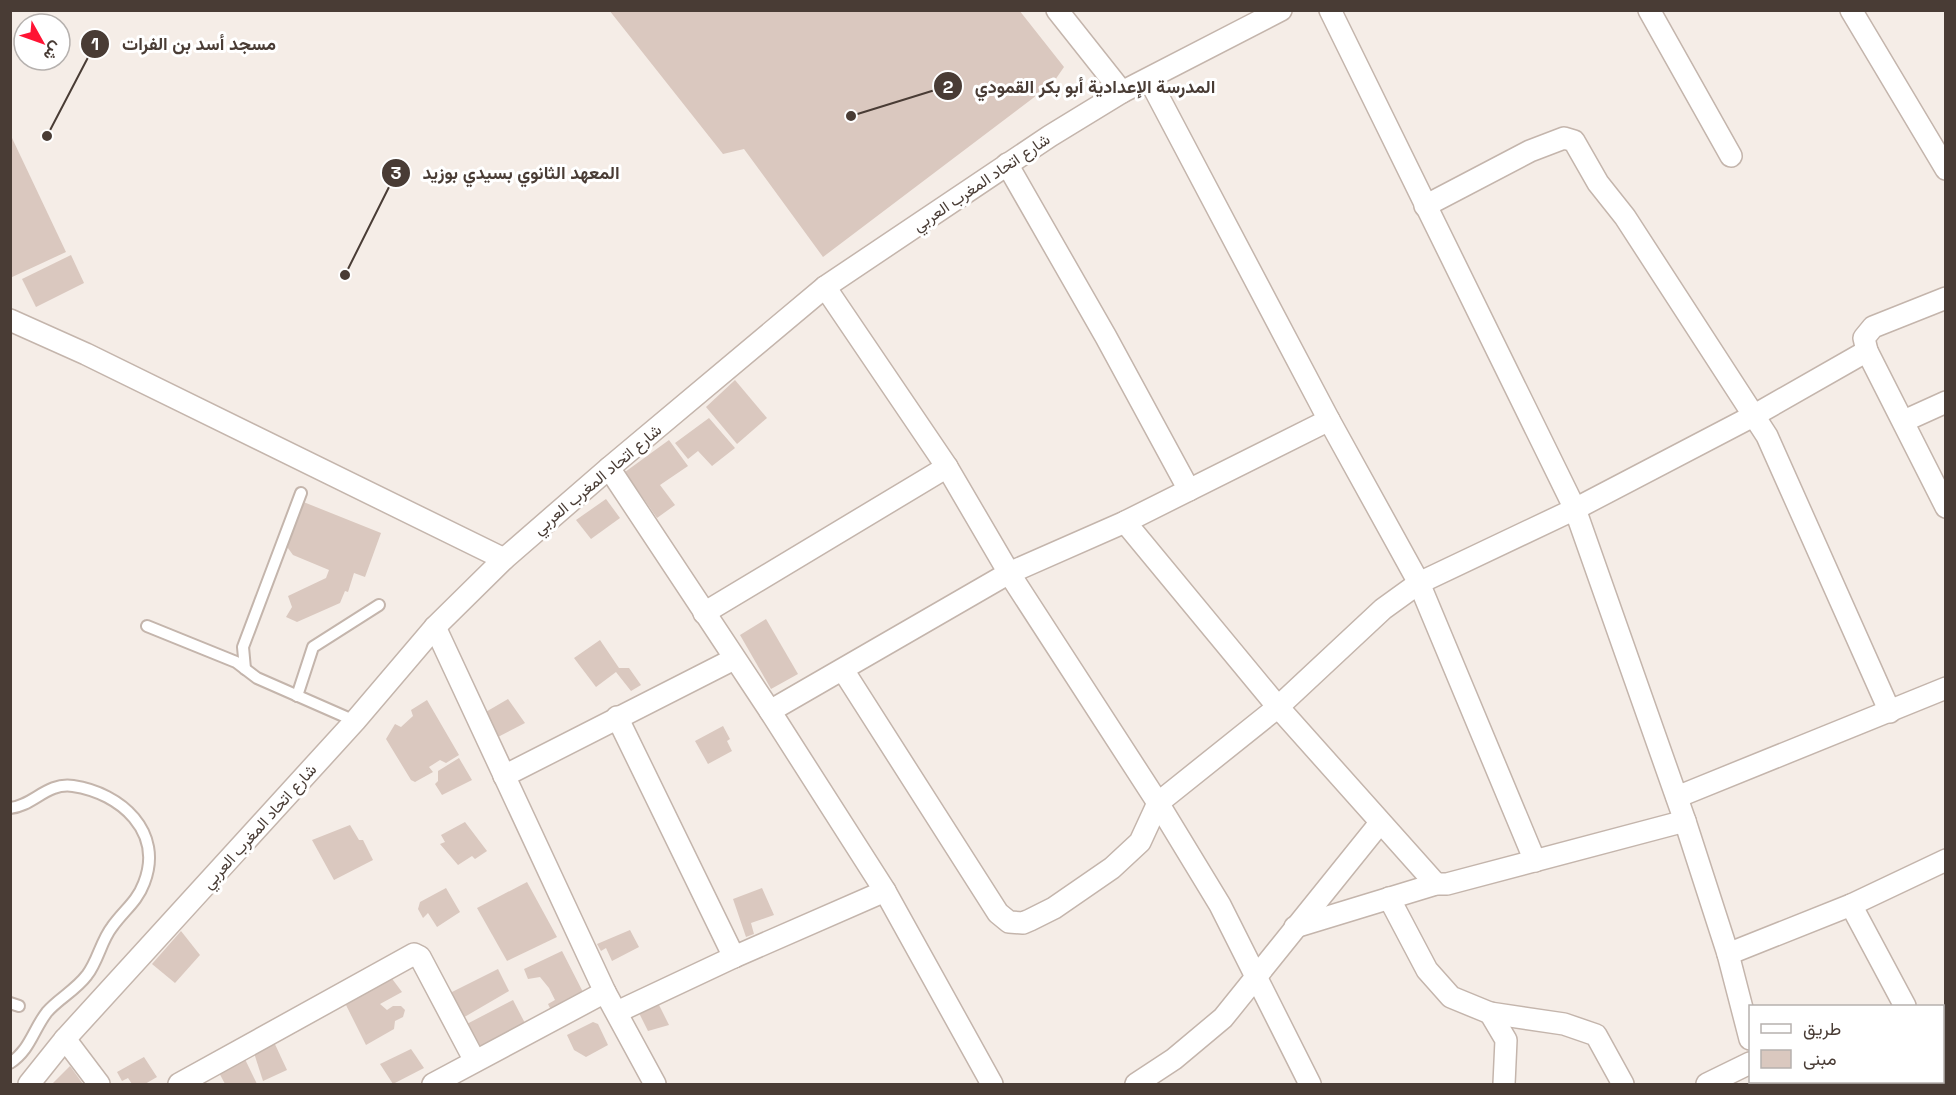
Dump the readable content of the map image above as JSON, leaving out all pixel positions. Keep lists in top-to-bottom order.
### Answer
{
  "streets": {
    "street": ["شارع اتحاد المغرب العربي"]
  },
  "places": ["المدرسة الإعدادية أبو بكر القمودي", "مسجد أسد بن الفرات", "المعهد الثانوي بسيدي بوزيد"],
  "legend": ["طريق", "مبنى"],
  "north": "bottom right"
}
